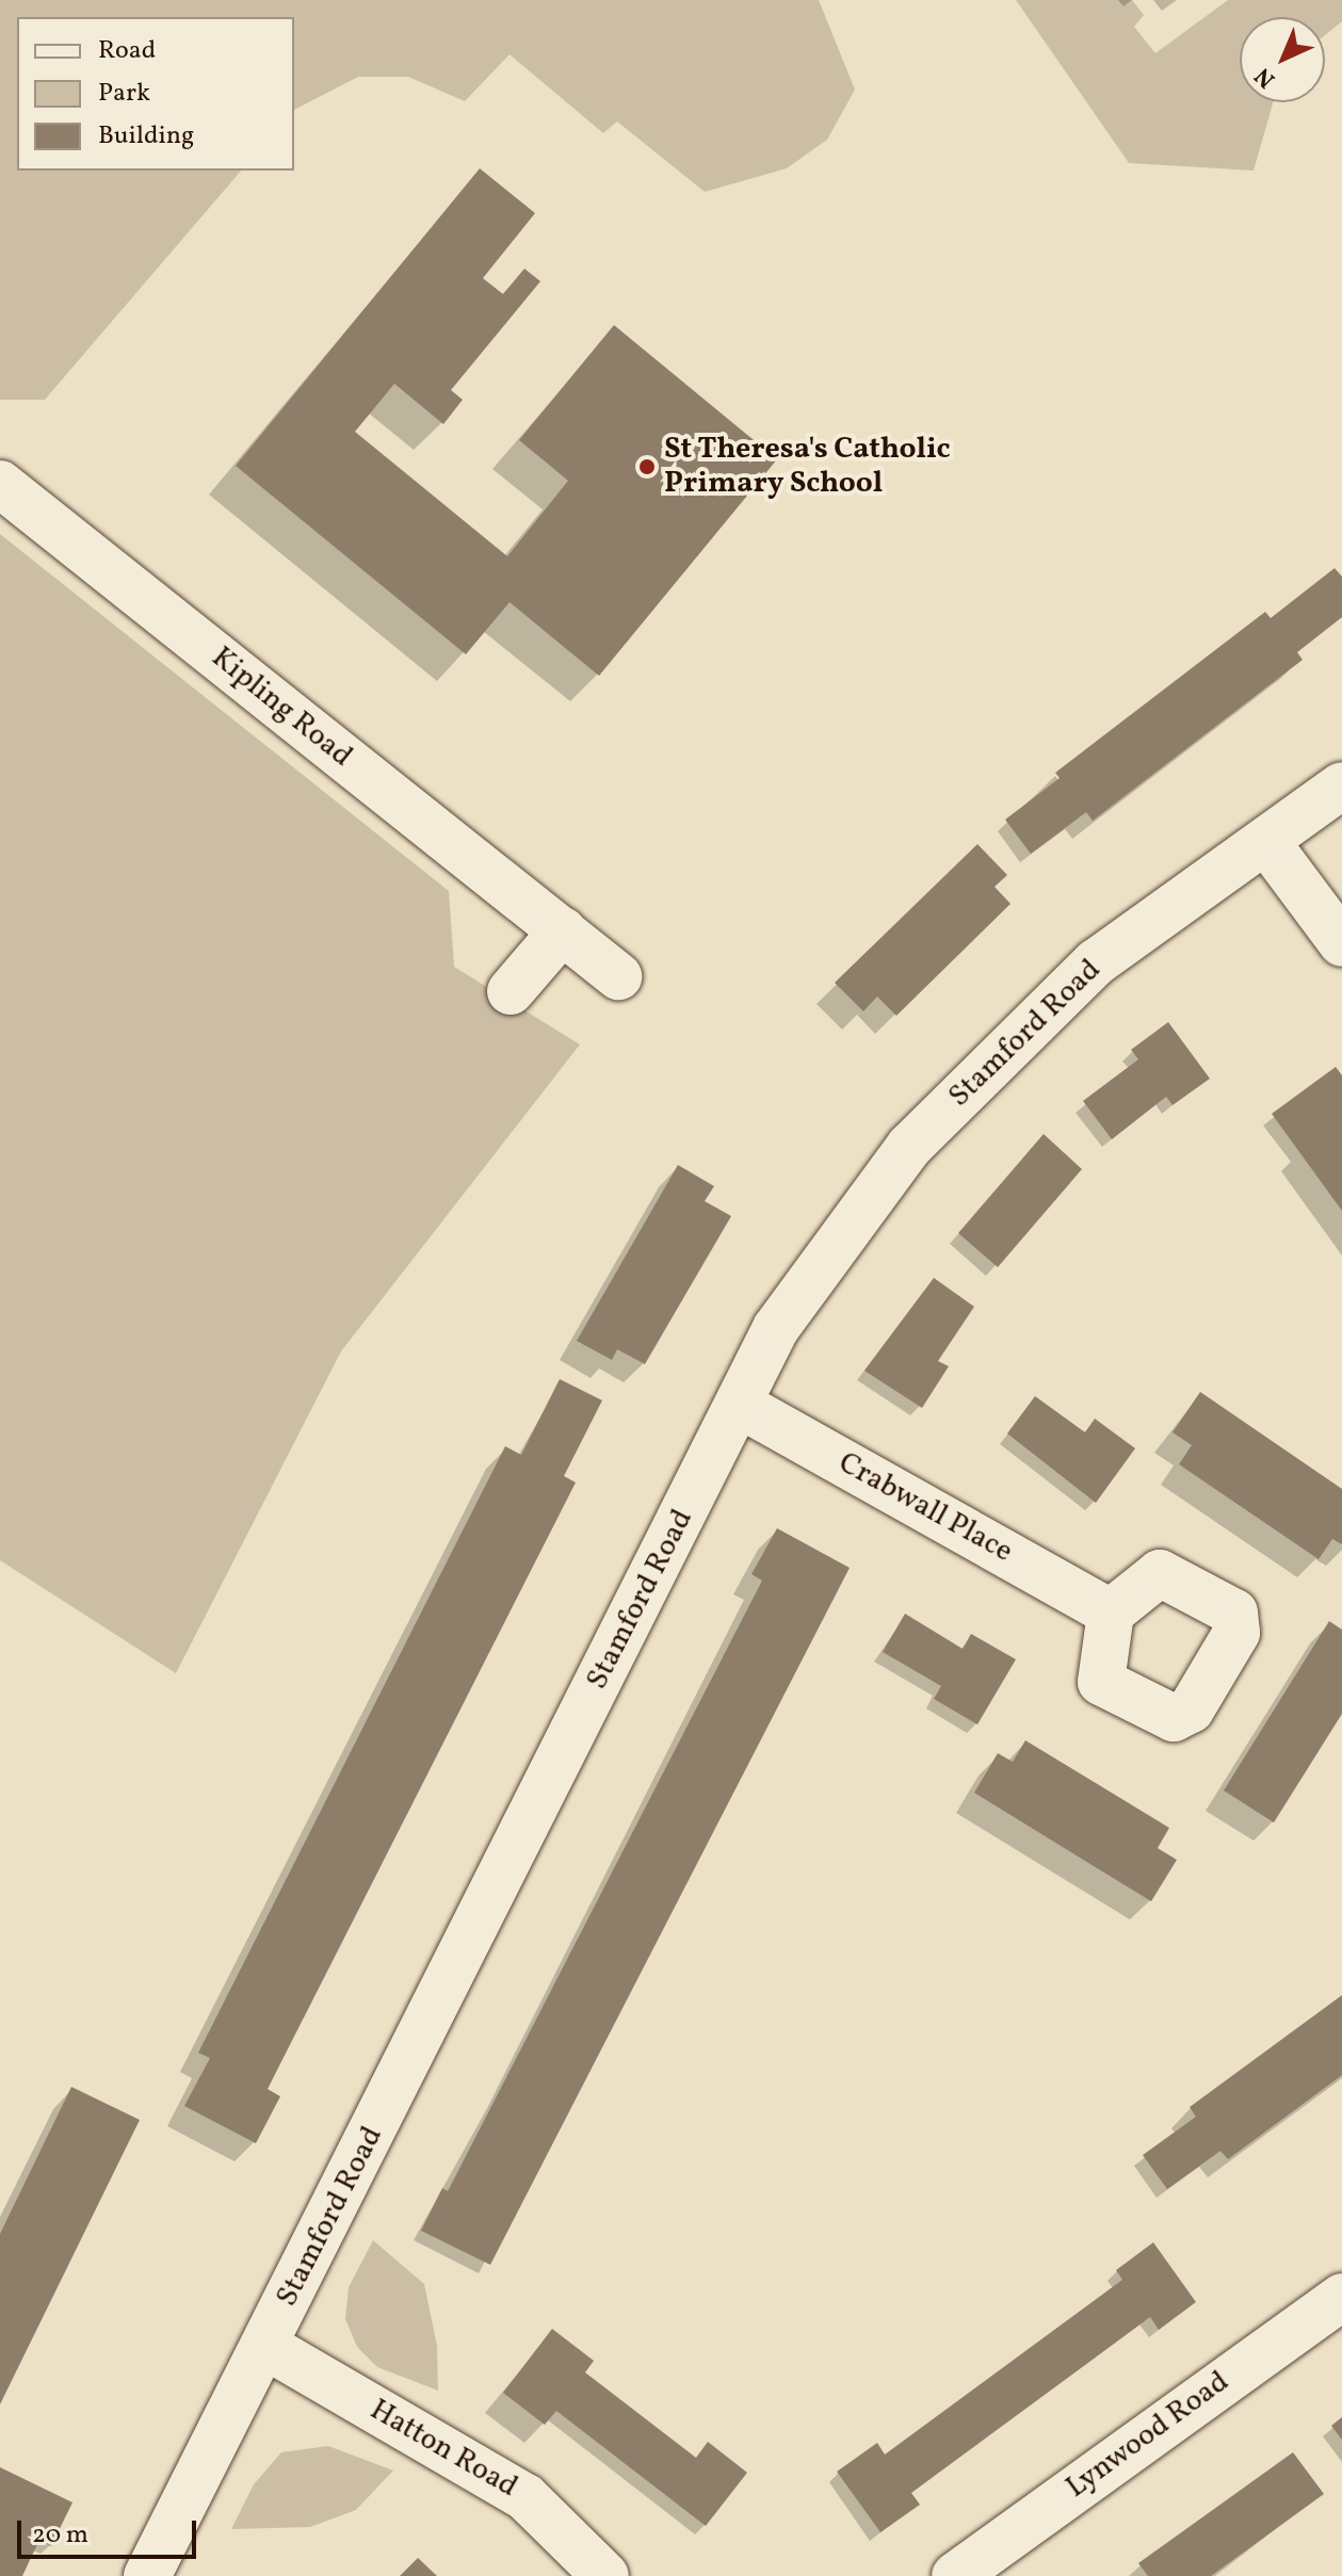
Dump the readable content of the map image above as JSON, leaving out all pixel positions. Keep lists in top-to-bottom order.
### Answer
{
  "streets": {
    "street": [
      "Kipling Road",
      "Stamford Road",
      "Crabwall Place",
      "Lynwood Road",
      "Hatton Road"
    ]
  },
  "crossings": [
    ["Stamford Road", "Crabwall Place"],
    ["Stamford Road", "Hatton Road"]
  ],
  "places": ["St Theresa's Catholic Primary School"],
  "legend": ["Road", "Park", "Building"],
  "scale_bar": "20 m",
  "north": "bottom left"
}
